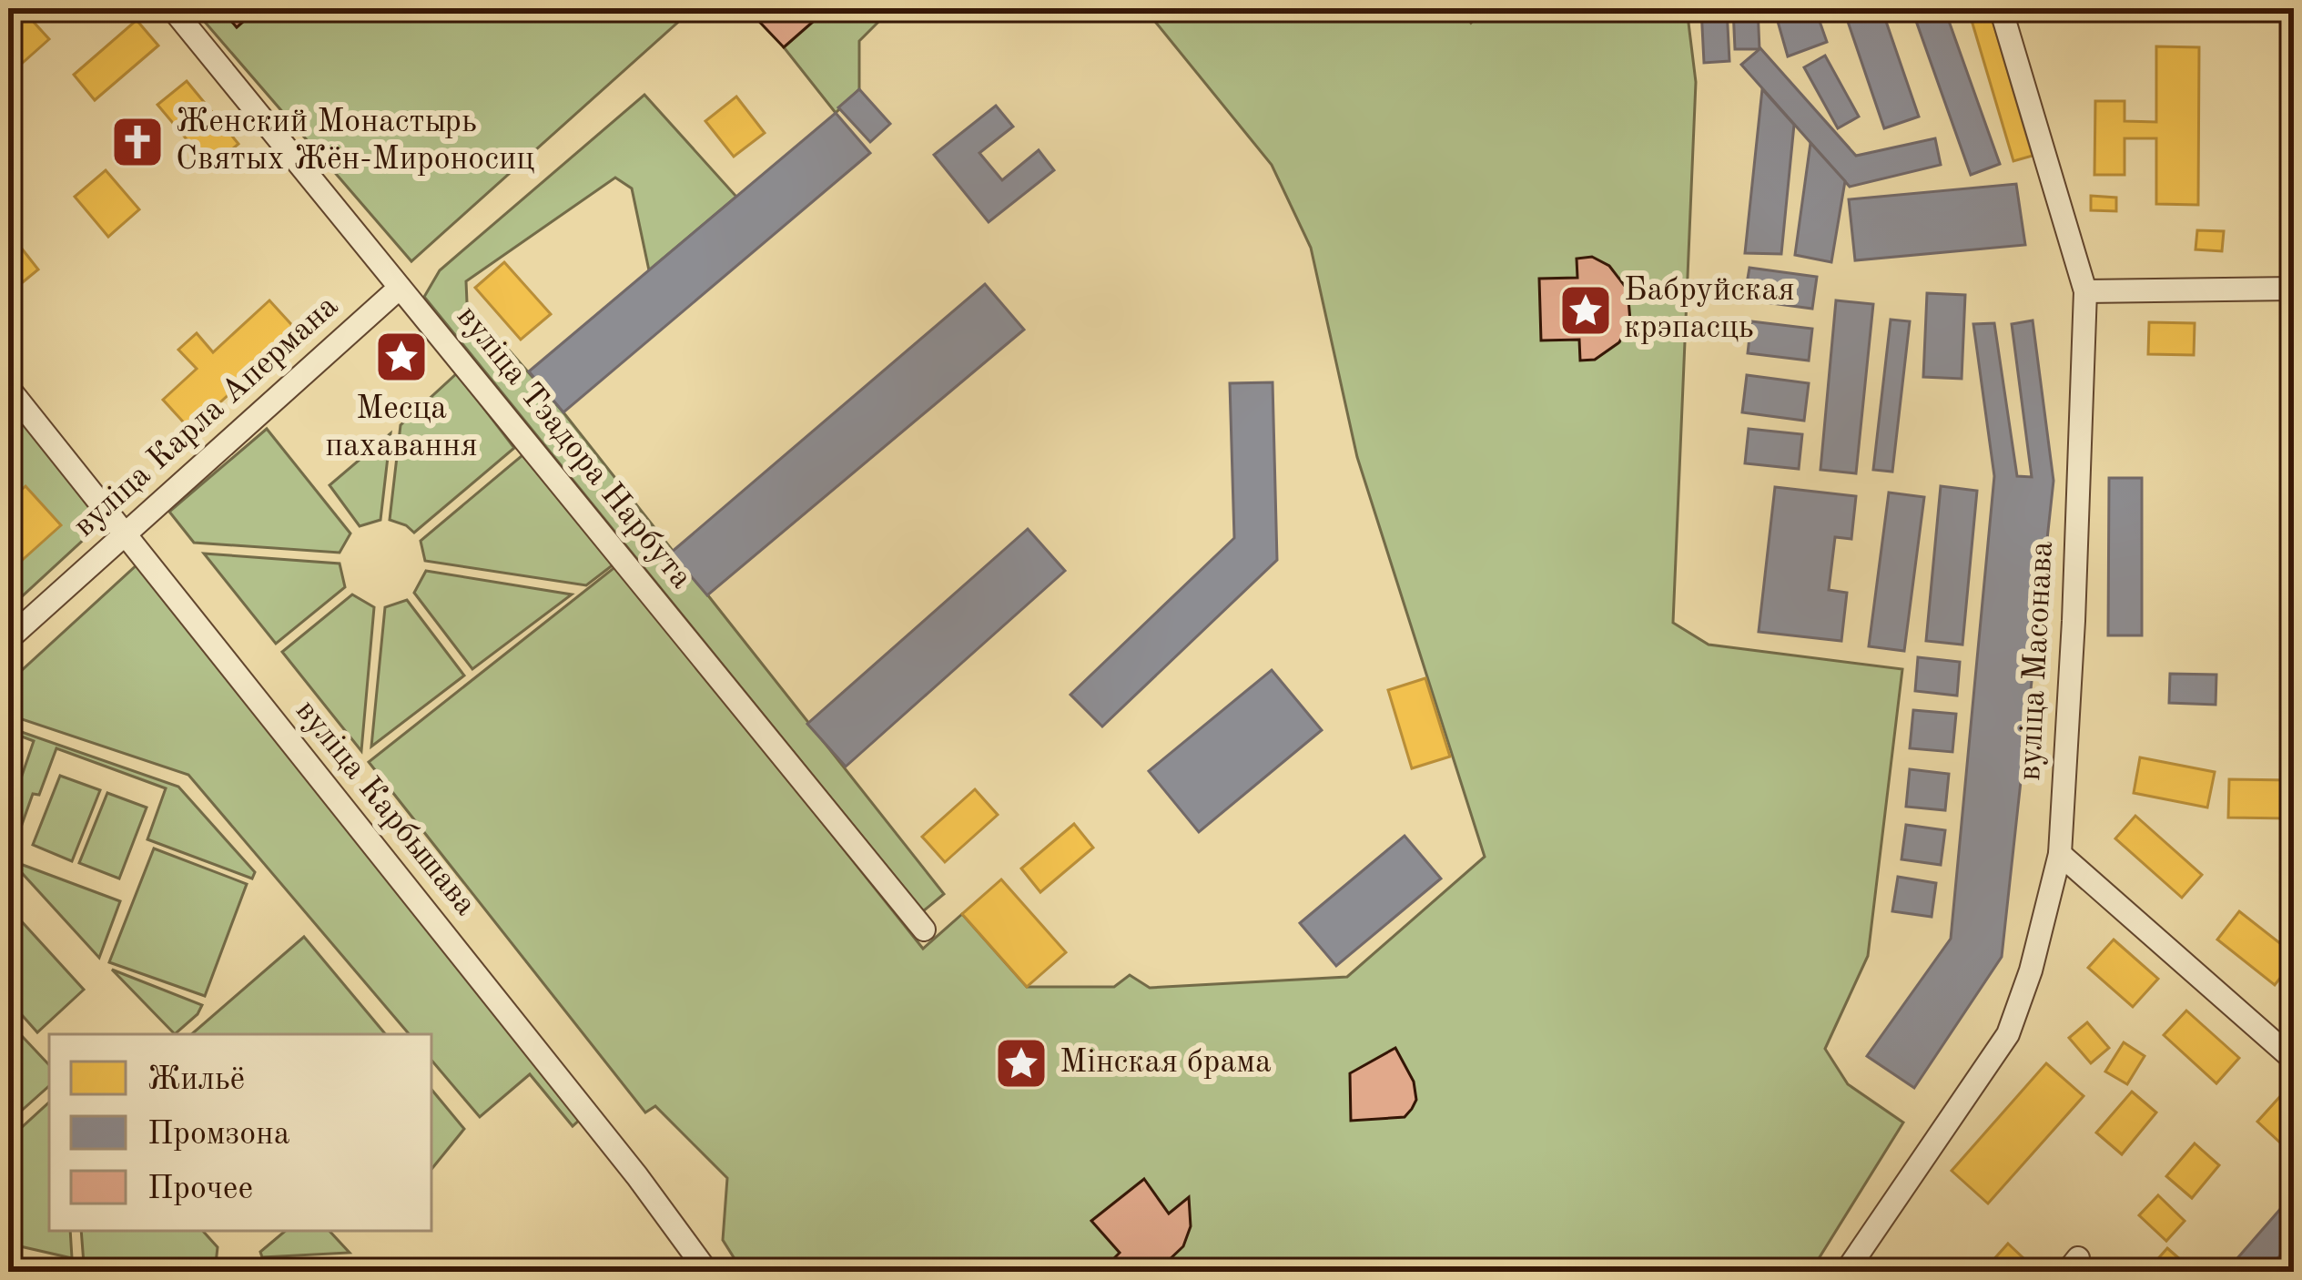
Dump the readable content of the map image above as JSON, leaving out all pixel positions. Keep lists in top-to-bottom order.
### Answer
{
  "streets": {
    "street": [
      "вуліца Карла Апермана",
      "вуліца Тэадора Нарбута",
      "вуліца Масонава",
      "вуліца Карбышава"
    ]
  },
  "crossings": [
    ["вуліца Карла Апермана", "вуліца Тэадора Нарбута"],
    ["вуліца Карла Апермана", "вуліца Карбышава"]
  ],
  "places": {
    "church": ["Женский Монастырь Святых Жён-Мироносиц"],
    "place": ["Бабруйская крэпасць", "Месца пахавання", "Мінская брама"]
  },
  "legend": ["Жильё", "Промзона", "Прочее"]
}
